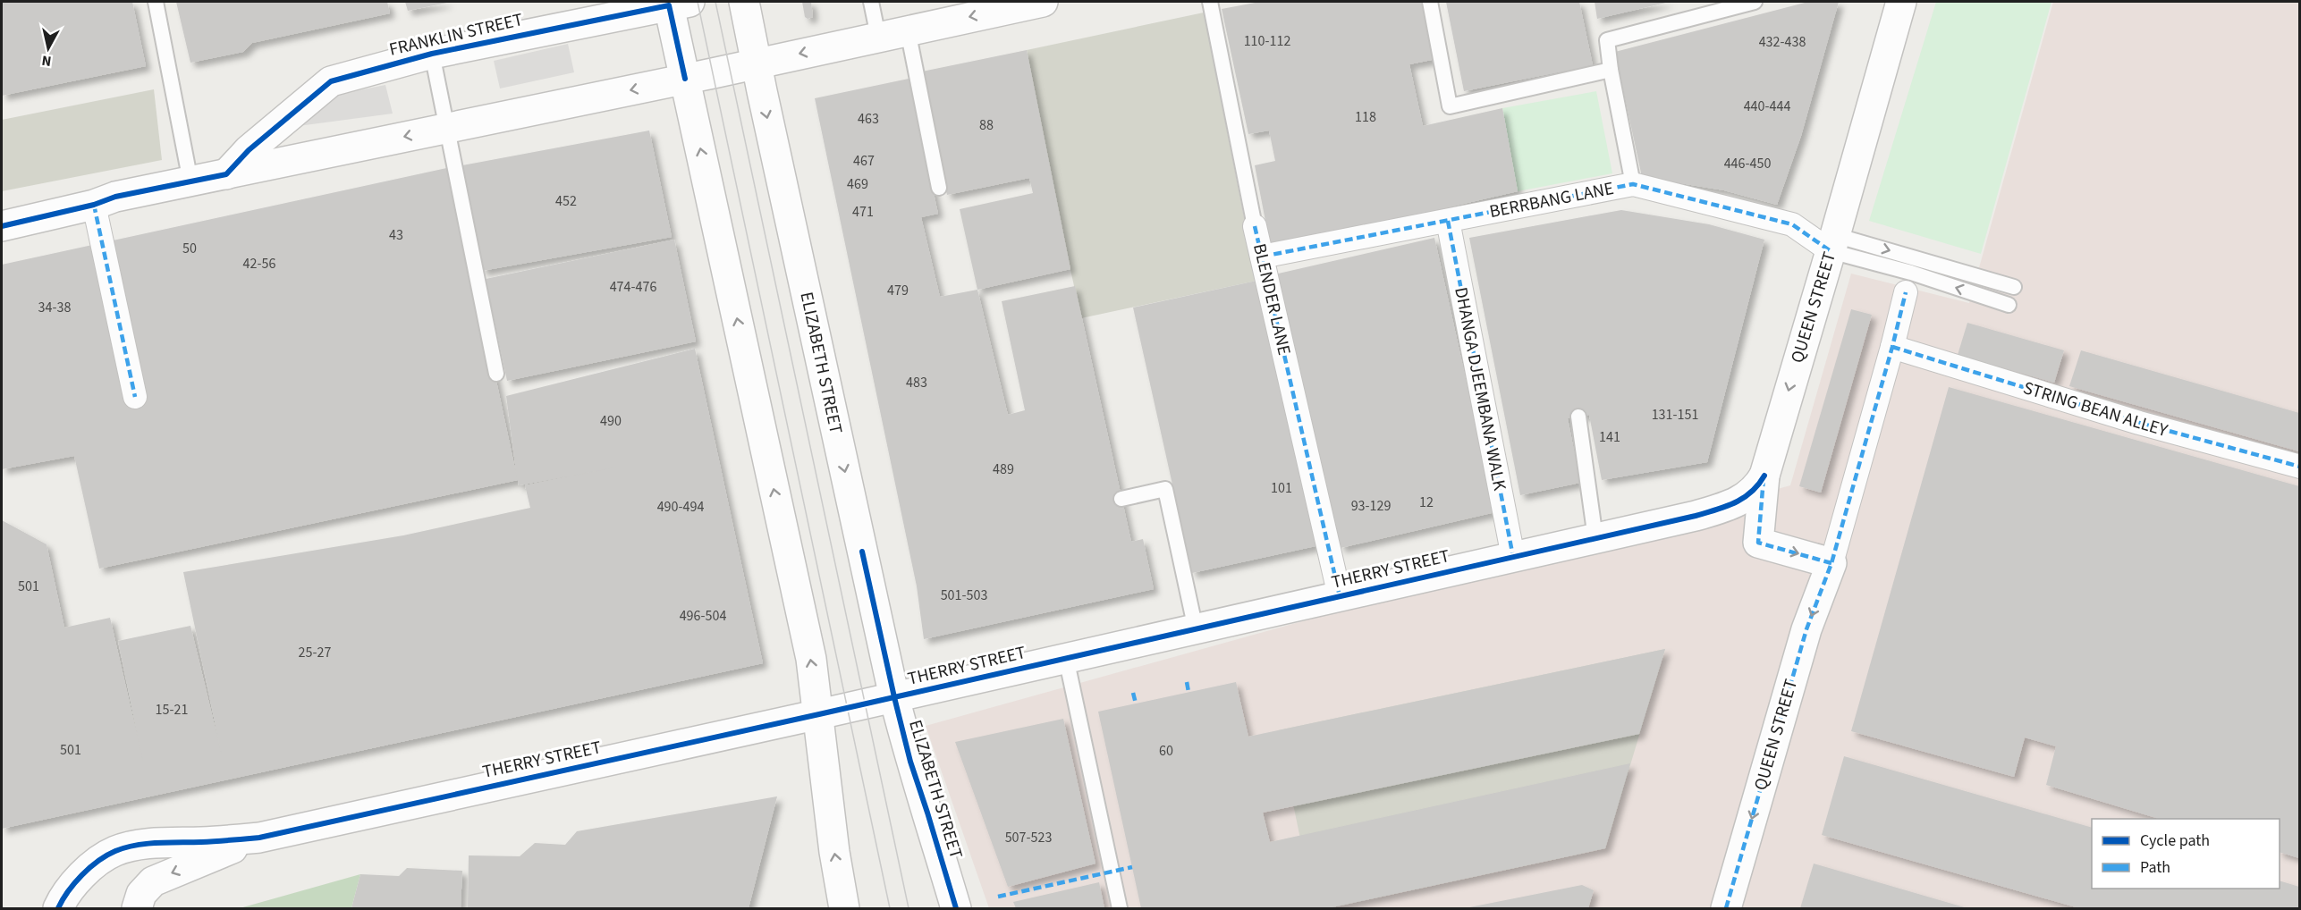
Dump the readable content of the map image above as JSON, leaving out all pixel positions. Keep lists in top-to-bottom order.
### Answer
{
  "streets": {
    "street": [
      "FRANKLIN STREET",
      "BERRBANG LANE",
      "BLENDER LANE",
      "QUEEN STREET",
      "ELIZABETH STREET",
      "DHANGA DJEEMBANA WALK",
      "STRING BEAN ALLEY",
      "THERRY STREET"
    ]
  },
  "crossings": [
    ["BERRBANG LANE", "BLENDER LANE"],
    ["BERRBANG LANE", "QUEEN STREET"],
    ["BERRBANG LANE", "DHANGA DJEEMBANA WALK"],
    ["BLENDER LANE", "THERRY STREET"],
    ["QUEEN STREET", "STRING BEAN ALLEY"],
    ["QUEEN STREET", "THERRY STREET"],
    ["ELIZABETH STREET", "THERRY STREET"],
    ["DHANGA DJEEMBANA WALK", "THERRY STREET"]
  ],
  "one_way": ["QUEEN STREET"],
  "house_numbers": [
    "110-112",
    "432-438",
    "440-444",
    "118",
    "463",
    "88",
    "467",
    "446-450",
    "469",
    "452",
    "471",
    "43",
    "50",
    "42-56",
    "474-476",
    "479",
    "34-38",
    "483",
    "131-151",
    "490",
    "141",
    "489",
    "101",
    "12",
    "93-129",
    "490-494",
    "501",
    "501-503",
    "496-504",
    "25-27",
    "15-21",
    "501",
    "60",
    "507-523"
  ],
  "legend": ["Cycle path", "Path"],
  "north": "bottom"
}
